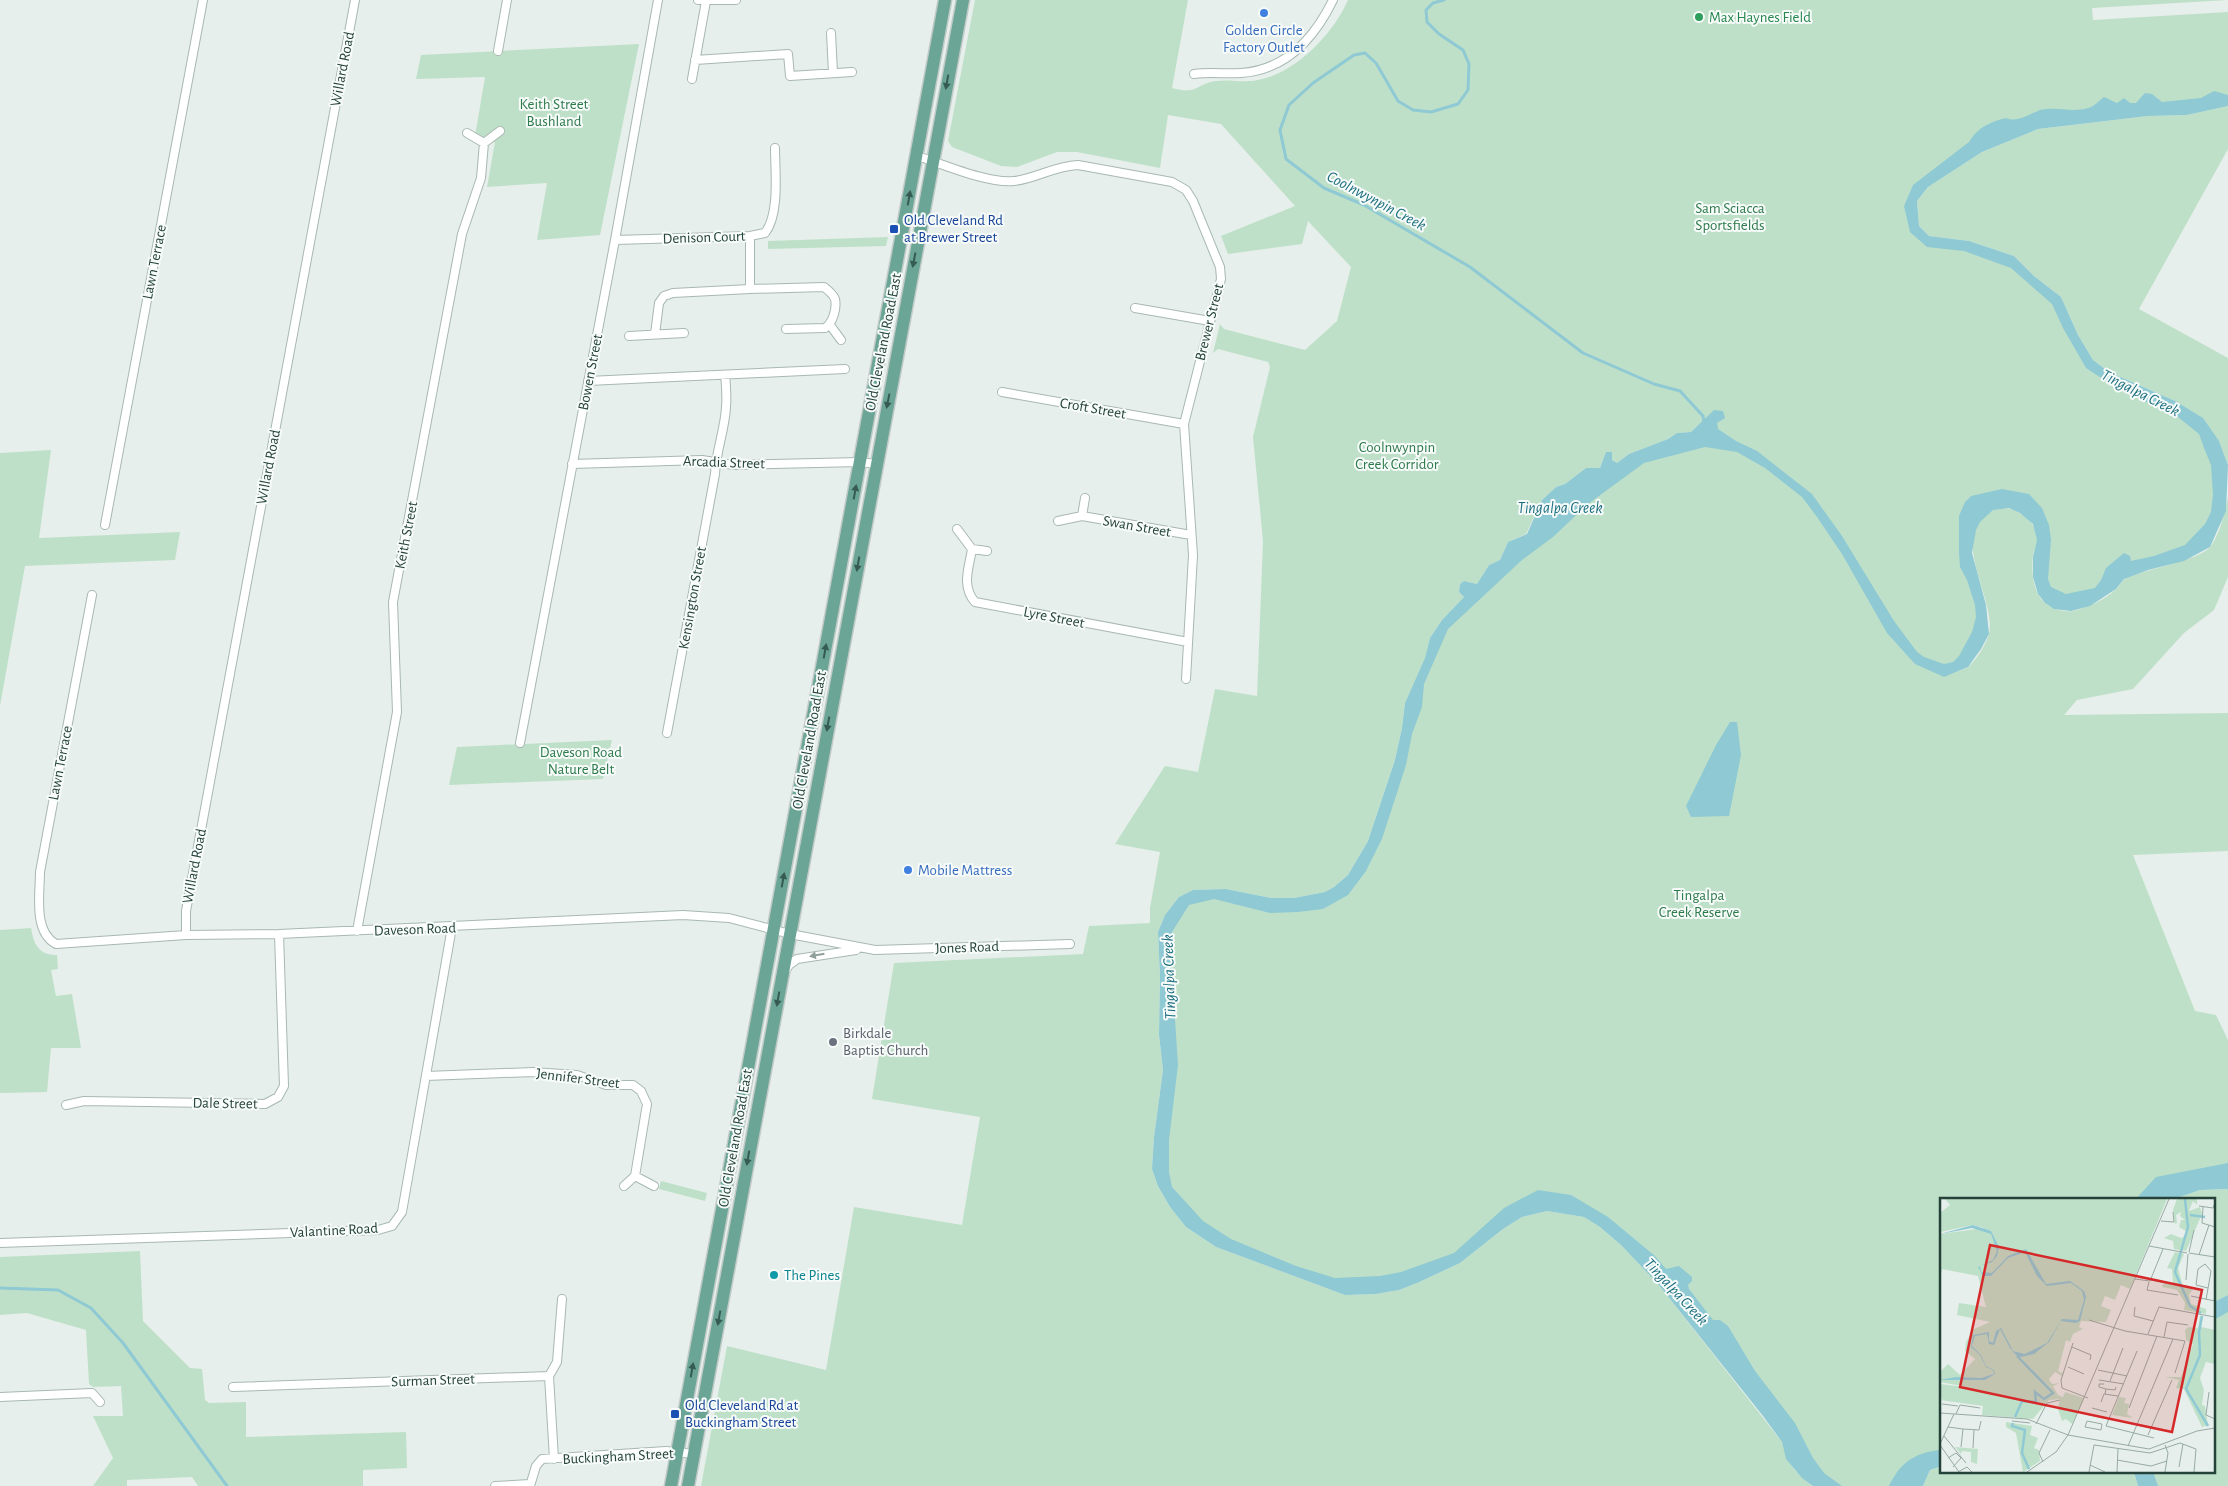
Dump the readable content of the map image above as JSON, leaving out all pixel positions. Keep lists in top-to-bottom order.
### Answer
{
  "streets": {
    "main road": ["Old Cleveland Road East"],
    "street": [
      "Willard Road",
      "Denison Court",
      "Lawn Terrace",
      "Brewer Street",
      "Bowen Street",
      "Croft Street",
      "Arcadia Street",
      "Swan Street",
      "Keith Street",
      "Kensington Street",
      "Lyre Street",
      "Daveson Road",
      "Jones Road",
      "Jennifer Street",
      "Dale Street",
      "Valantine Road",
      "Surman Street",
      "Buckingham Street"
    ]
  },
  "crossings": [
    ["Willard Road", "Daveson Road"],
    ["Denison Court", "Bowen Street"],
    ["Lawn Terrace", "Daveson Road"],
    ["Brewer Street", "Old Cleveland Road East"],
    ["Brewer Street", "Croft Street"],
    ["Brewer Street", "Swan Street"],
    ["Brewer Street", "Lyre Street"],
    ["Old Cleveland Road East", "Arcadia Street"],
    ["Old Cleveland Road East", "Daveson Road"],
    ["Old Cleveland Road East", "Jones Road"],
    ["Old Cleveland Road East", "Buckingham Street"],
    ["Bowen Street", "Arcadia Street"],
    ["Arcadia Street", "Kensington Street"],
    ["Keith Street", "Daveson Road"],
    ["Daveson Road", "Jones Road"],
    ["Daveson Road", "Dale Street"],
    ["Daveson Road", "Valantine Road"],
    ["Jennifer Street", "Valantine Road"]
  ],
  "water": ["Coolnwynpin Creek", "Tingalpa Creek"],
  "parks": [
    "Keith Street Bushland",
    "Sam Sciacca Sportsfields",
    "Coolnwynpin Creek Corridor",
    "Daveson Road Nature Belt",
    "Tingalpa Creek Reserve"
  ],
  "places": {
    "other": [
      "Golden Circle Factory Outlet",
      "Max Haynes Field",
      "Mobile Mattress",
      "Birkdale Baptist Church",
      "The Pines"
    ],
    "transit": ["Old Cleveland Rd at Brewer Street", "Old Cleveland Rd at Buckingham Street"]
  }
}
